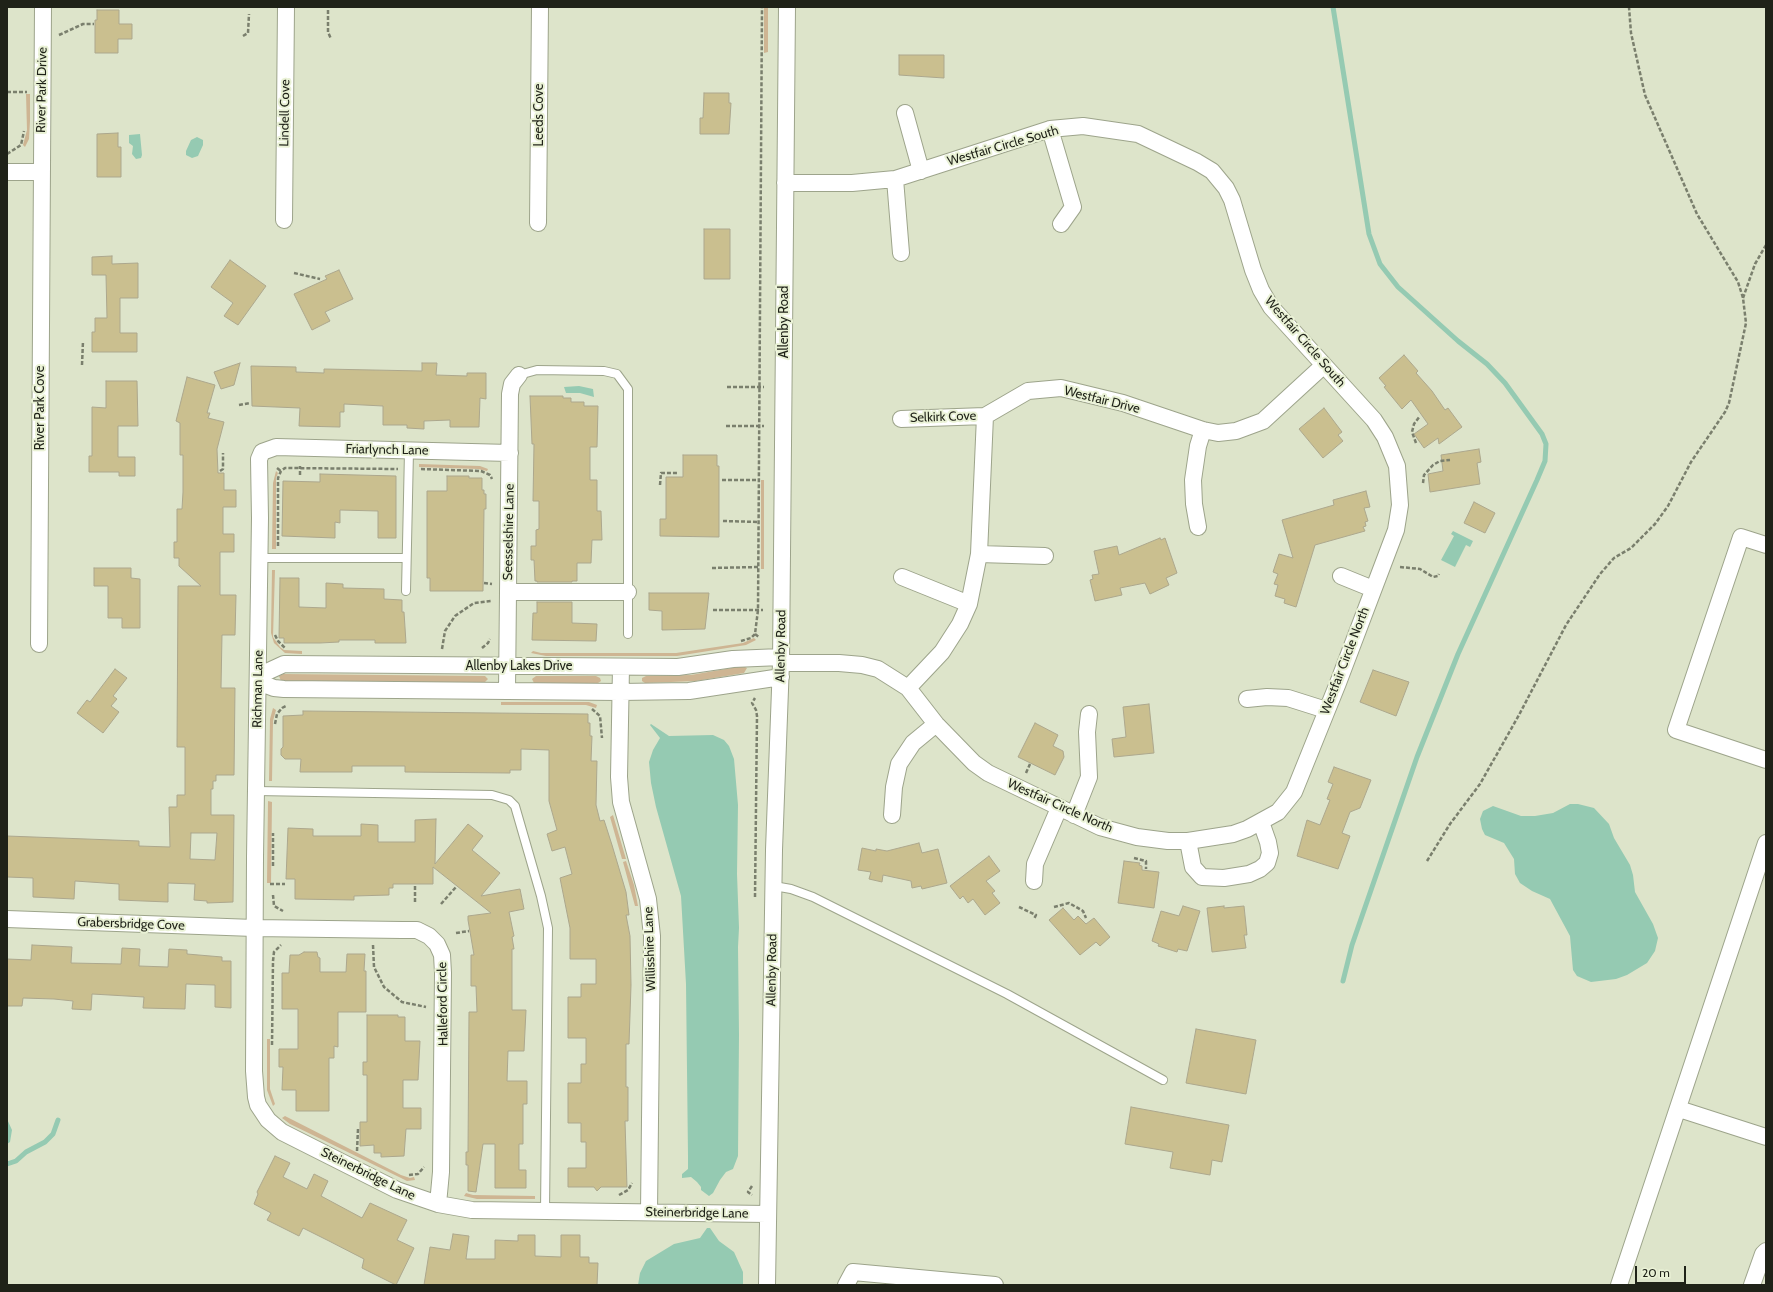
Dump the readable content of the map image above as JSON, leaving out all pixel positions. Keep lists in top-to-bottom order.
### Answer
{
  "streets": {
    "street": [
      "River Park Drive",
      "Lindell Cove",
      "Leeds Cove",
      "Westfair Circle South",
      "Allenby Road",
      "Westfair Drive",
      "River Park Cove",
      "Selkirk Cove",
      "Friarlynch Lane",
      "Seesselshire Lane",
      "Westfair Circle North",
      "Allenby Lakes Drive",
      "Richman Lane",
      "Grabersbridge Cove",
      "Willisshire Lane",
      "Halleford Circle",
      "Steinerbridge Lane"
    ]
  },
  "crossings": [
    ["River Park Drive", "River Park Cove"],
    ["Westfair Circle South", "Allenby Road"],
    ["Westfair Circle South", "Westfair Drive"],
    ["Westfair Circle South", "Westfair Circle North"],
    ["Allenby Road", "Westfair Circle North"],
    ["Allenby Road", "Allenby Lakes Drive"],
    ["Allenby Road", "Steinerbridge Lane"],
    ["Westfair Drive", "Selkirk Cove"],
    ["Friarlynch Lane", "Seesselshire Lane"],
    ["Friarlynch Lane", "Richman Lane"],
    ["Seesselshire Lane", "Allenby Lakes Drive"],
    ["Westfair Circle North", "Allenby Lakes Drive"],
    ["Allenby Lakes Drive", "Richman Lane"],
    ["Allenby Lakes Drive", "Willisshire Lane"],
    ["Richman Lane", "Grabersbridge Cove"],
    ["Richman Lane", "Halleford Circle"],
    ["Richman Lane", "Steinerbridge Lane"],
    ["Grabersbridge Cove", "Halleford Circle"],
    ["Grabersbridge Cove", "Steinerbridge Lane"],
    ["Willisshire Lane", "Steinerbridge Lane"],
    ["Halleford Circle", "Steinerbridge Lane"]
  ],
  "scale_bar": "20 m"
}
